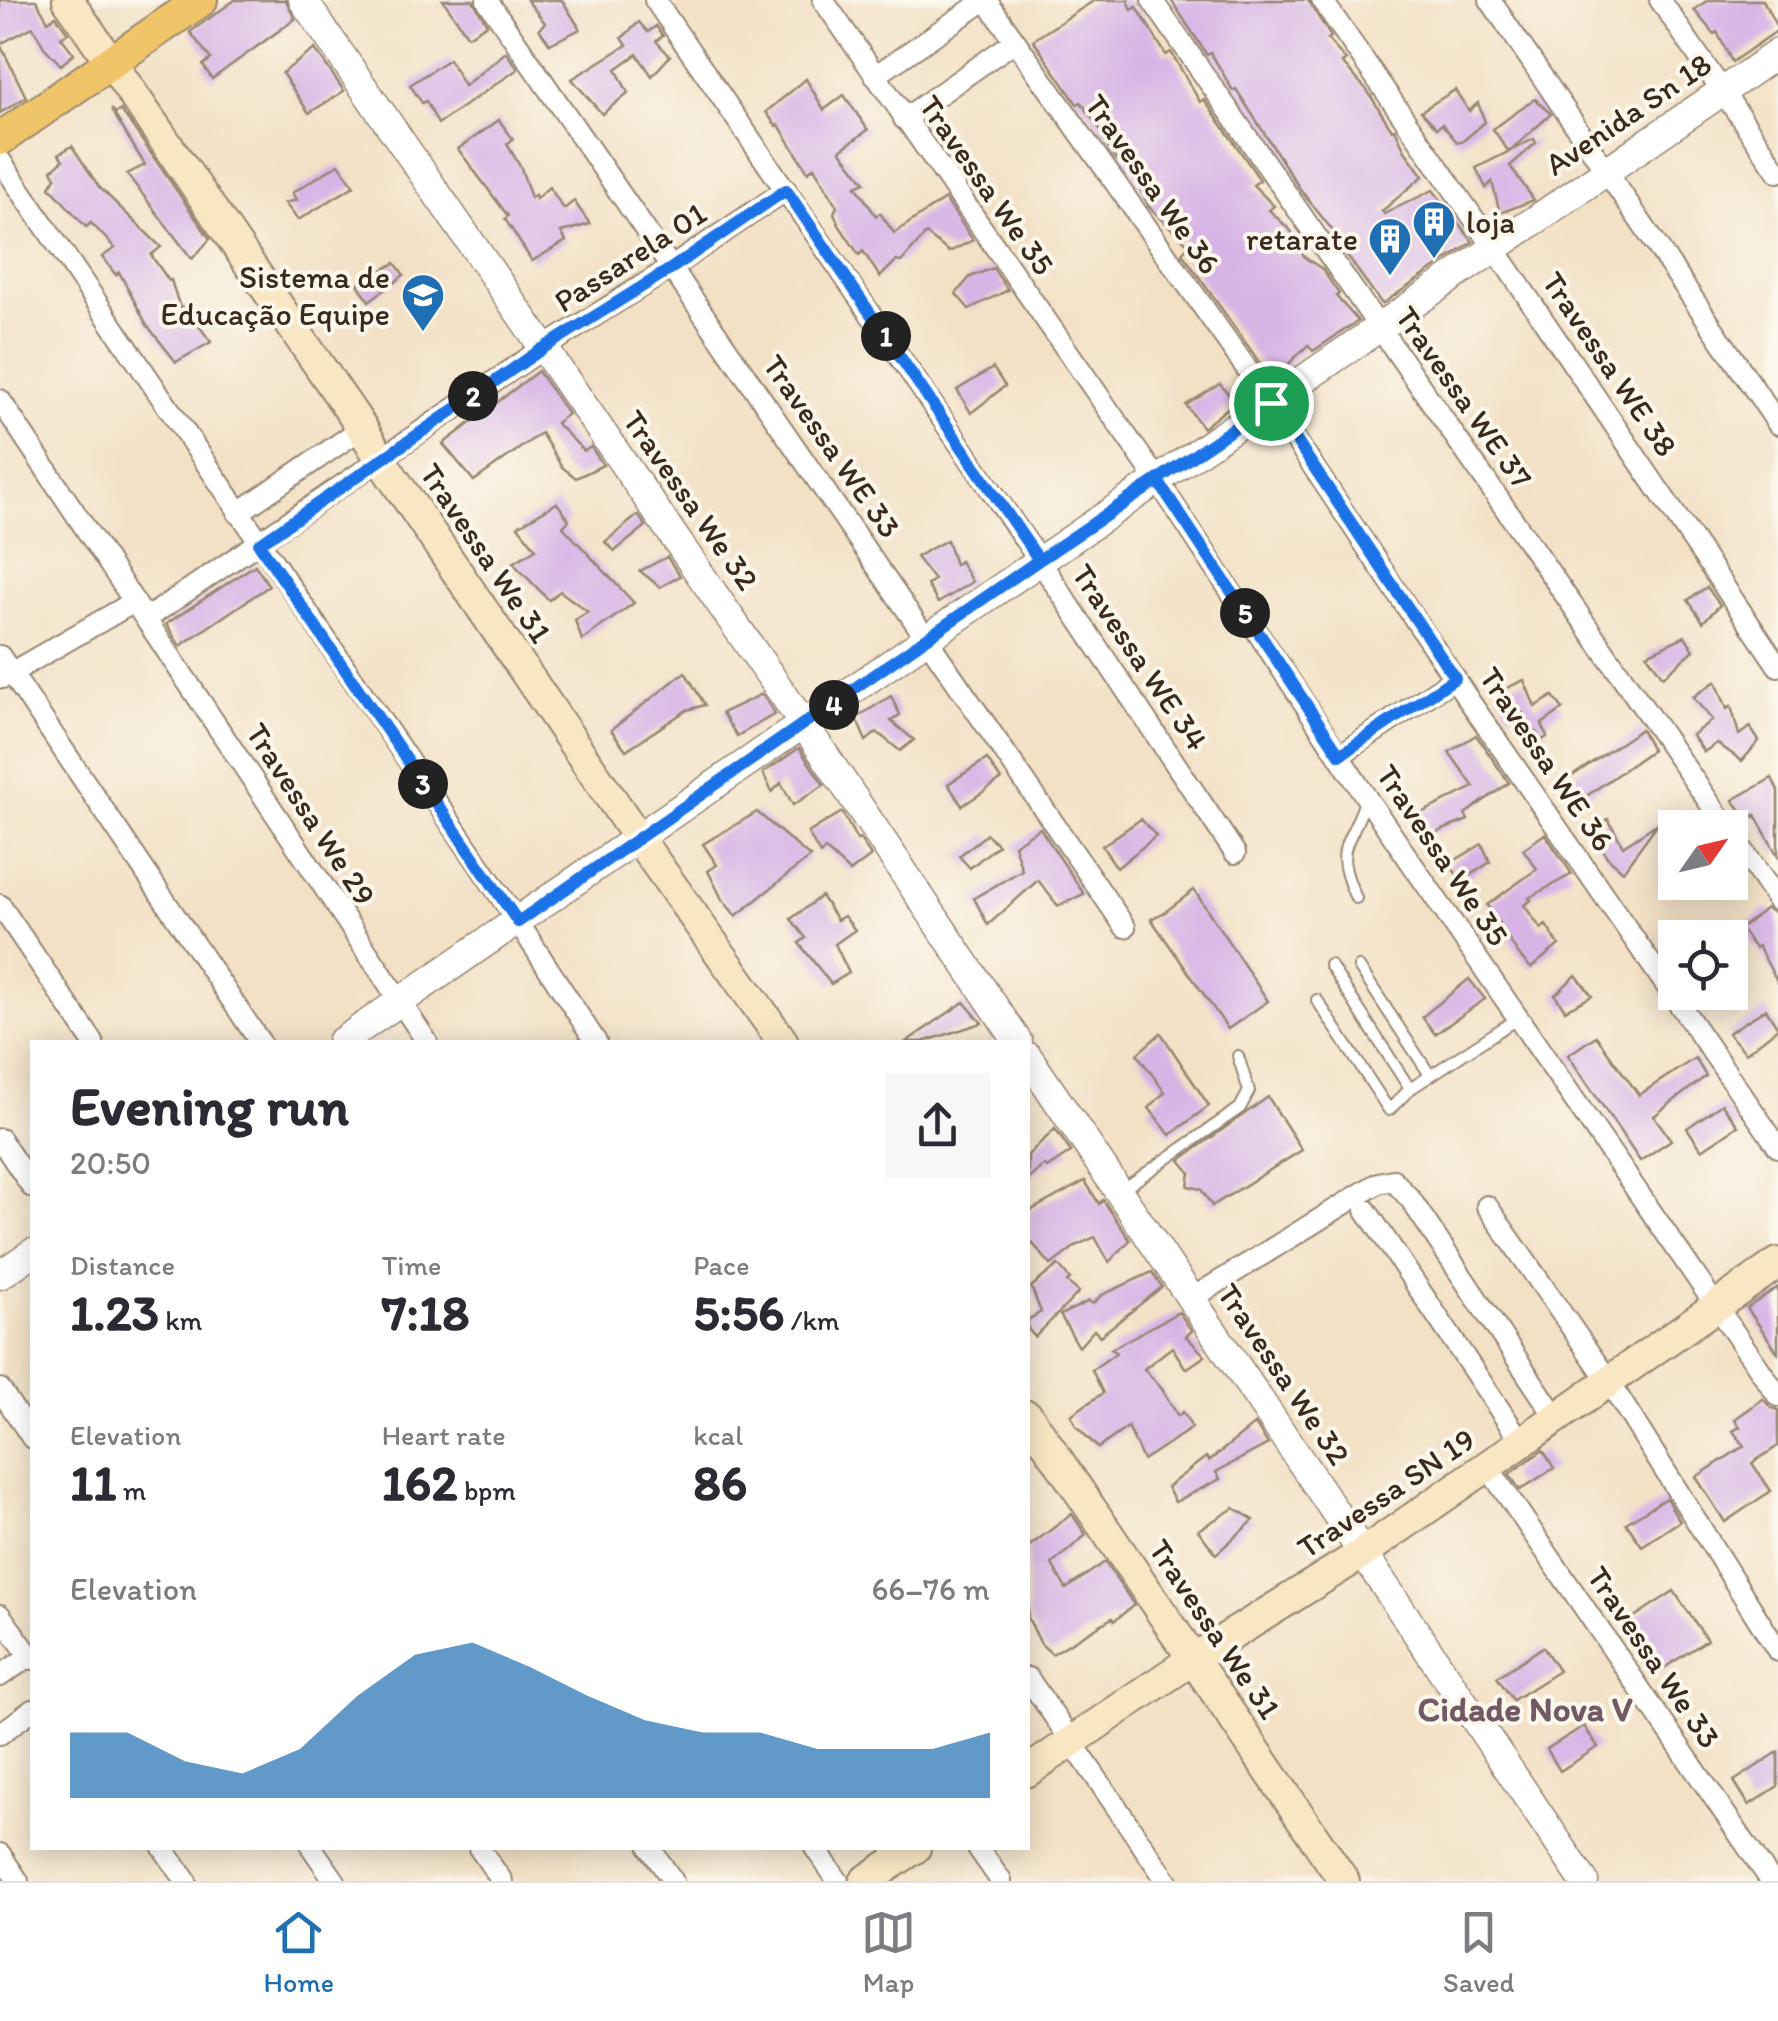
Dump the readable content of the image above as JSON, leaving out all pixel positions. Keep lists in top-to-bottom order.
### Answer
{
  "streets": {
    "main road": ["Travessa We 31", "Travessa SN 19"],
    "street": [
      "Avenida Sn 18",
      "Travessa We 36",
      "Travessa We 35",
      "Passarela 01",
      "Travessa WE 38",
      "Travessa WE 37",
      "Travessa WE 33",
      "Travessa We 32",
      "Travessa WE 34",
      "Travessa WE 36",
      "Travessa We 29",
      "Travessa We 33"
    ]
  },
  "crossings": [
    ["Avenida Sn 18", "Travessa We 36"],
    ["Avenida Sn 18", "Travessa We 35"],
    ["Avenida Sn 18", "Travessa WE 38"],
    ["Avenida Sn 18", "Travessa WE 37"],
    ["Avenida Sn 18", "Travessa WE 33"],
    ["Avenida Sn 18", "Travessa We 32"],
    ["Avenida Sn 18", "Travessa We 31"],
    ["Avenida Sn 18", "Travessa WE 34"],
    ["Avenida Sn 18", "Travessa WE 36"],
    ["Avenida Sn 18", "Travessa We 29"],
    ["Travessa We 36", "Travessa WE 36"],
    ["Travessa We 35", "Travessa SN 19"],
    ["Passarela 01", "Travessa WE 33"],
    ["Passarela 01", "Travessa We 32"],
    ["Passarela 01", "Travessa We 31"],
    ["Passarela 01", "Travessa WE 34"],
    ["Passarela 01", "Travessa We 29"],
    ["Travessa We 32", "Travessa SN 19"],
    ["Travessa We 31", "Travessa SN 19"],
    ["Travessa SN 19", "Travessa We 33"]
  ],
  "districts": ["Cidade Nova V"],
  "places": {
    "building": ["loja", "retarate"],
    "school or university": ["Sistema de Educação Equipe"]
  },
  "north": "top right",
  "page": {
    "pins": [
      "1",
      "2",
      "5",
      "4",
      "3"
    ],
    "heading": ["Evening run", "20:50"],
    "stats": [
      ["Distance", "1.23 km"],
      ["Time", "7:18"],
      ["Pace", "5:56 /km"],
      ["Elevation", "11 m"],
      ["Heart rate", "162 bpm"],
      ["kcal", "86"]
    ],
    "chart": ["Elevation", "66–76 m"],
    "tabs": ["Home", "Map", "Saved"]
  }
}
